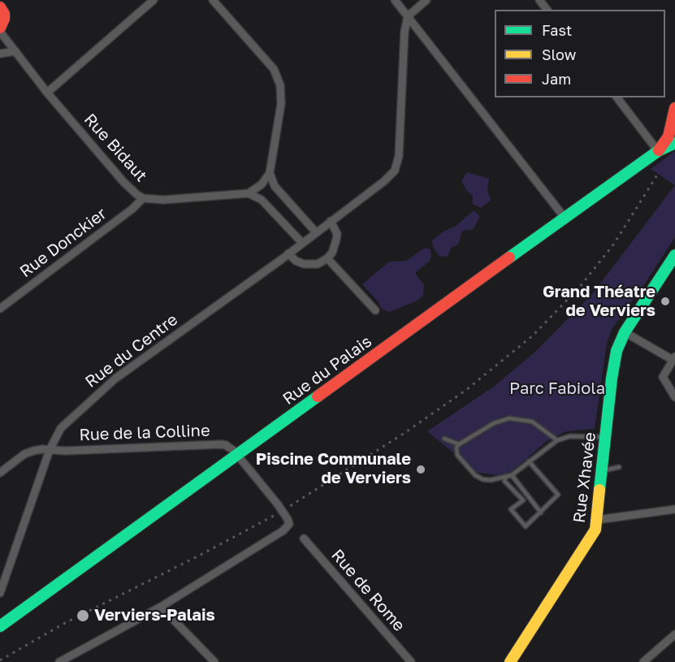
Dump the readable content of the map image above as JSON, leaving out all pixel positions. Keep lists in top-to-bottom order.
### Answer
{
  "streets": {
    "main road": ["Rue du Palais", "Rue Xhavée"],
    "street": [
      "Rue Bidaut",
      "Rue Donckier",
      "Rue du Centre",
      "Rue de la Colline",
      "Rue de Rome"
    ]
  },
  "crossings": [
    ["Rue Bidaut", "Rue Donckier"],
    ["Rue du Centre", "Rue de la Colline"],
    ["Rue du Palais", "Rue de la Colline"]
  ],
  "parks": ["Parc Fabiola"],
  "places": ["Grand Théatre de Verviers", "Piscine Communale de Verviers", "Verviers-Palais"],
  "legend": ["Fast", "Slow", "Jam"]
}
